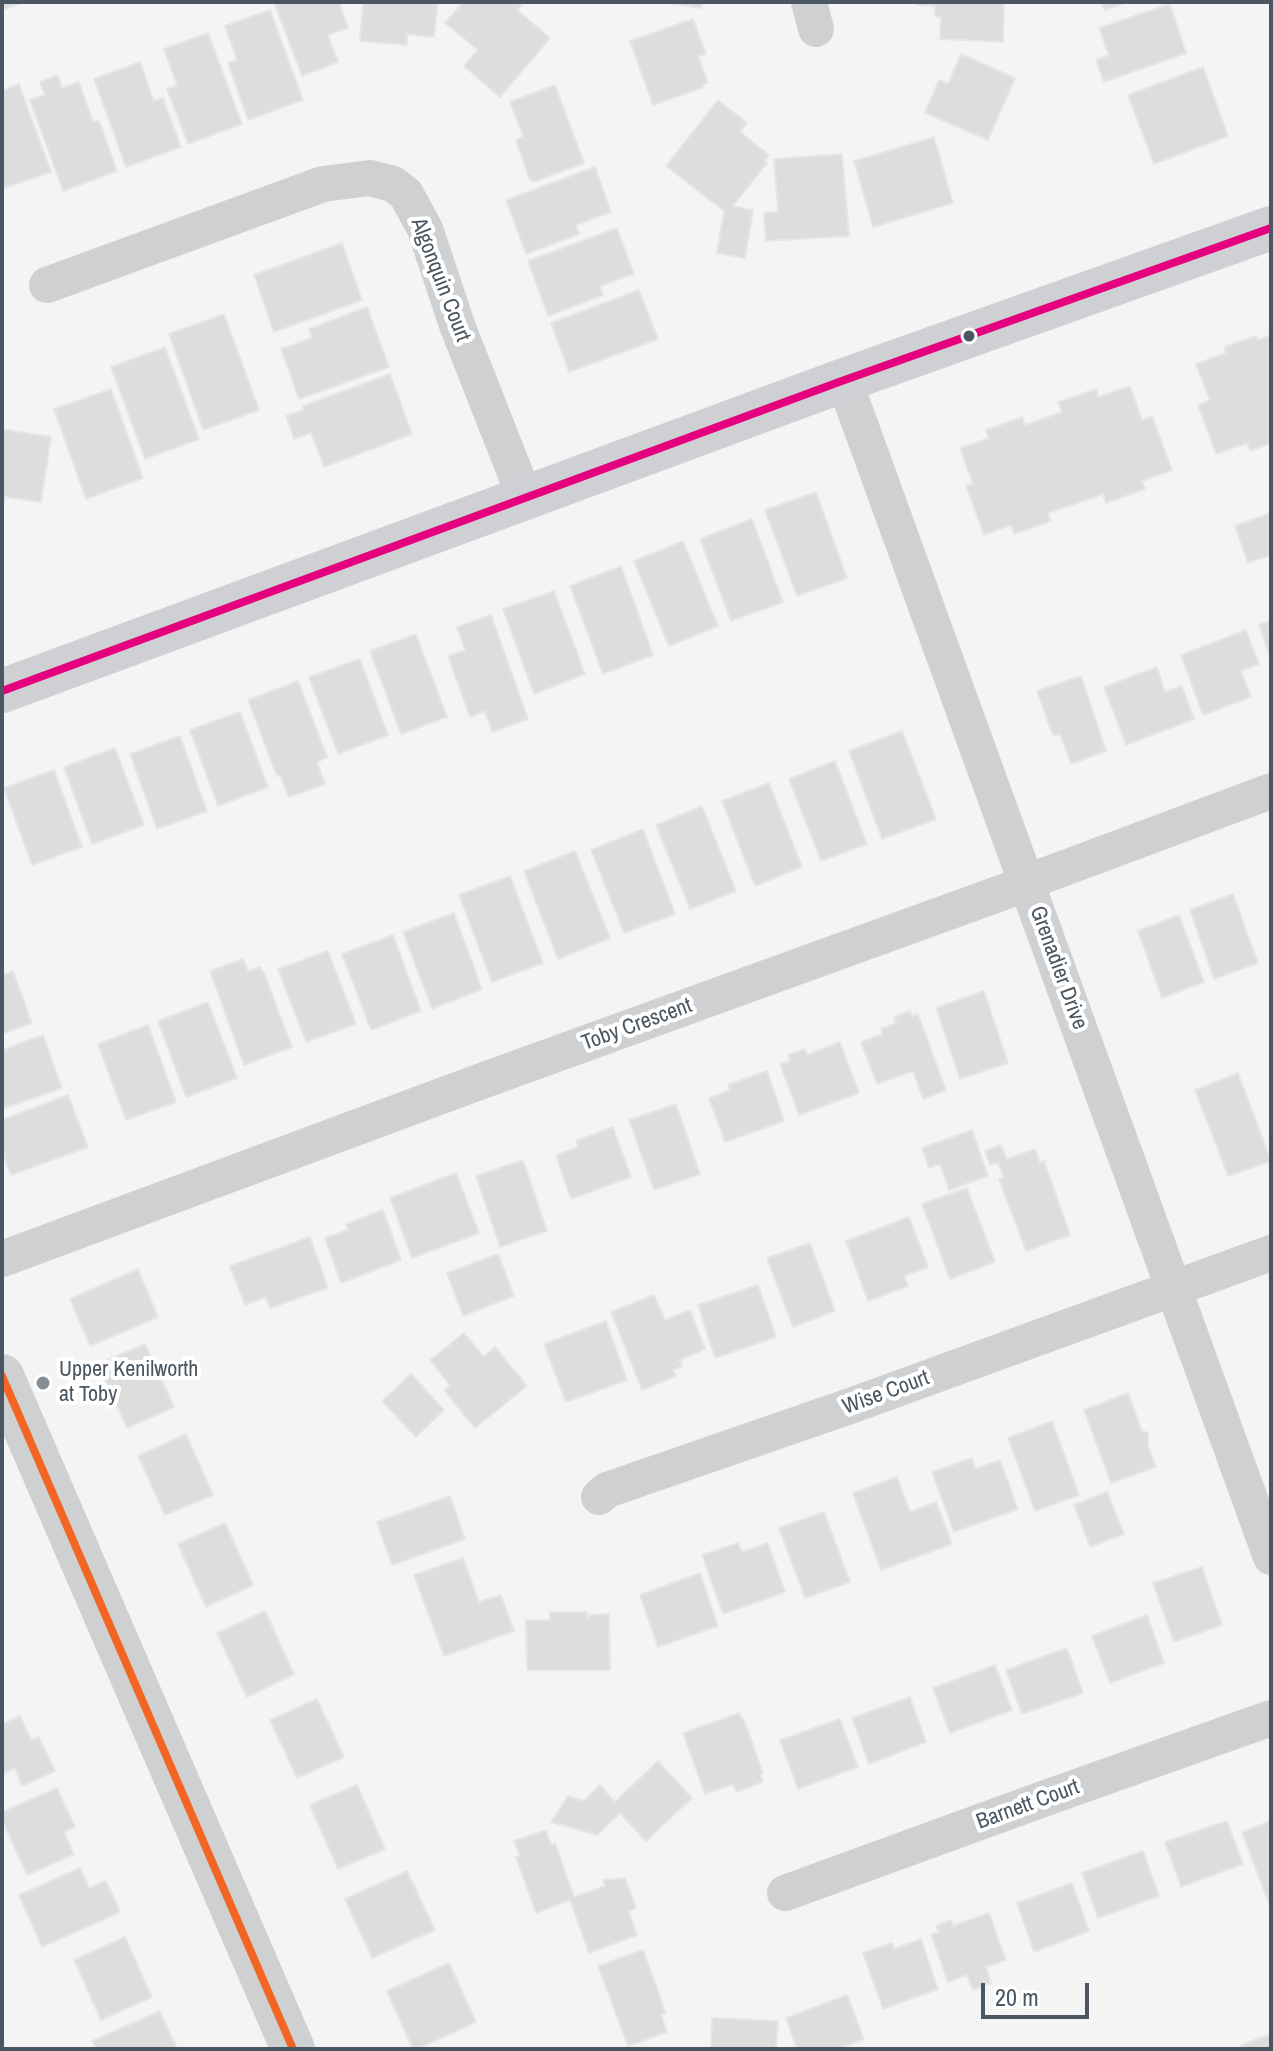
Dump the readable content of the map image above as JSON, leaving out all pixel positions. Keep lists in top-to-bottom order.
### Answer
{
  "streets": {
    "street": [
      "Algonquin Court",
      "Grenadier Drive",
      "Toby Crescent",
      "Wise Court",
      "Barnett Court"
    ]
  },
  "crossings": [
    ["Grenadier Drive", "Toby Crescent"],
    ["Grenadier Drive", "Wise Court"]
  ],
  "places": ["Upper Kenilworth at Toby"],
  "scale_bar": "20 m"
}
